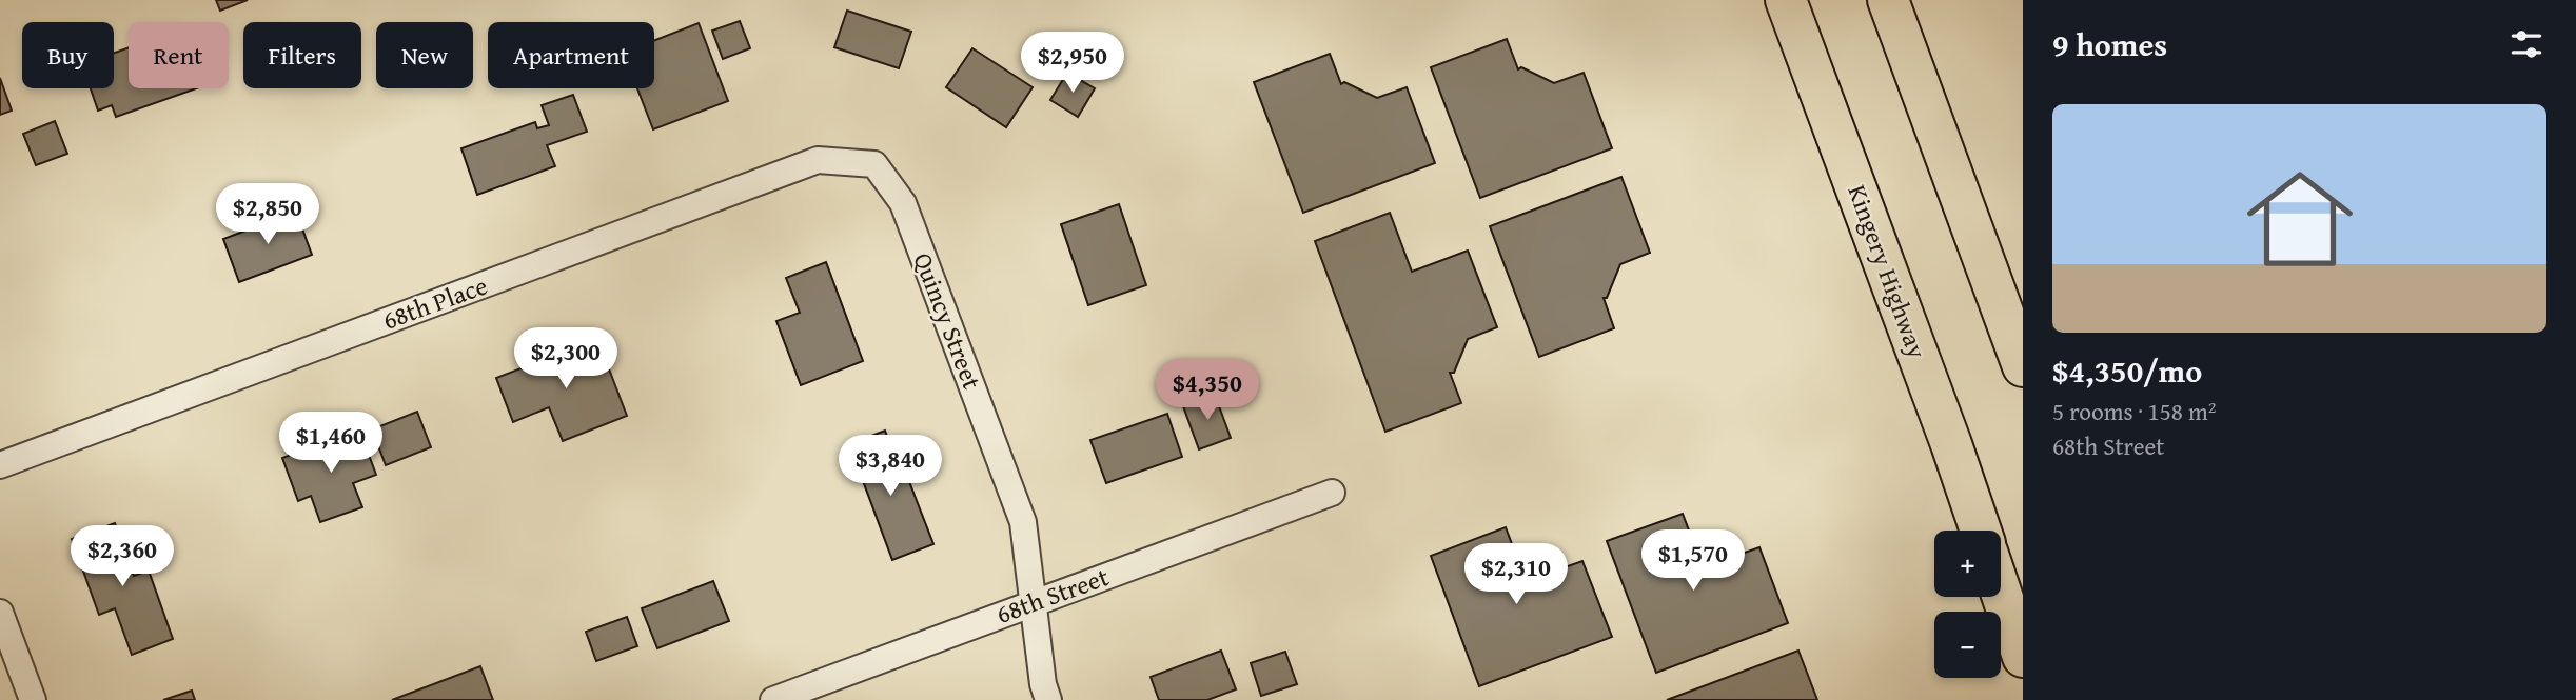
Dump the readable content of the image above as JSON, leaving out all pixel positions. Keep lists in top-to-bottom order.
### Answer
{
  "streets": {
    "highway": ["Kingery Highway"],
    "street": ["68th Place", "Quincy Street", "68th Street"]
  },
  "crossings": [
    ["68th Place", "Quincy Street"],
    ["Quincy Street", "68th Street"]
  ],
  "page": {
    "heading": "9 homes",
    "chip": [
      "Buy",
      "Rent",
      "Filters",
      "New",
      "Apartment"
    ],
    "price": [
      "$2,950",
      "$2,850",
      "$2,300",
      "$4,350",
      "$1,460",
      "$3,840",
      "$2,360",
      "$1,570",
      "$2,310"
    ],
    "list": [
      {
        "name": "$4,350/mo",
        "note": "5 rooms · 158 m² · 68th Street"
      }
    ],
    "map_buttons": ["+", "−"]
  }
}
